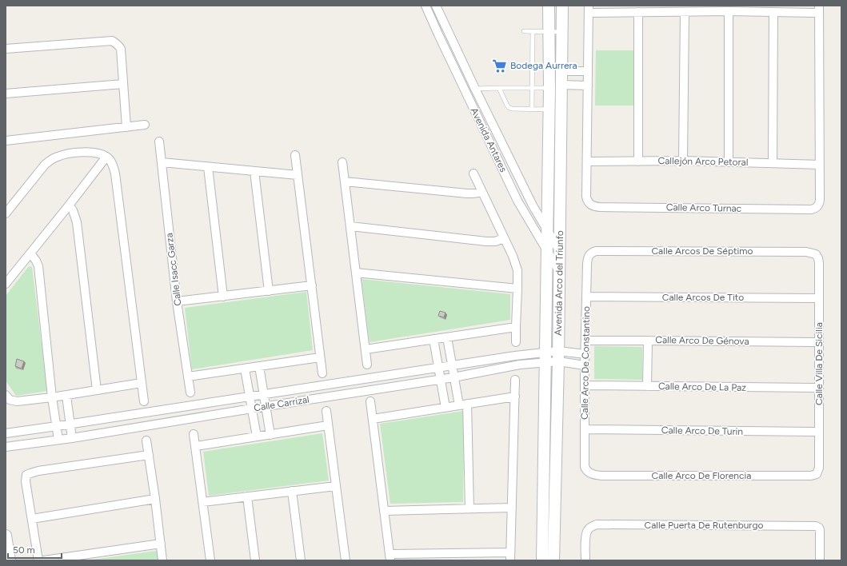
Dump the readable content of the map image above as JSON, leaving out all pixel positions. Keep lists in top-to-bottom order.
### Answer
{
  "streets": {
    "street": [
      "Avenida Antares",
      "Callejón Arco Petoral",
      "Calle Arco Turnac",
      "Calle Arcos De Séptimo",
      "Calle Isacc Garza",
      "Avenida Arco del Triunfo",
      "Calle Arcos De Tito",
      "Calle Arco De Génova",
      "Calle Arco De Constantino",
      "Calle Villa De Sicilia",
      "Calle Arco De La Paz",
      "Calle Carrizal",
      "Calle Arco De Turin",
      "Calle Arco De Florencia",
      "Calle Puerta De Rutenburgo"
    ]
  },
  "crossings": [
    ["Avenida Antares", "Avenida Arco del Triunfo"],
    ["Callejón Arco Petoral", "Calle Arco Turnac"],
    ["Calle Arcos De Séptimo", "Calle Arco De Constantino"],
    ["Calle Arcos De Séptimo", "Calle Villa De Sicilia"],
    ["Avenida Arco del Triunfo", "Calle Carrizal"],
    ["Calle Arcos De Tito", "Calle Arco De Constantino"],
    ["Calle Arcos De Tito", "Calle Villa De Sicilia"],
    ["Calle Arco De Génova", "Calle Arco De Constantino"],
    ["Calle Arco De Génova", "Calle Villa De Sicilia"],
    ["Calle Arco De Constantino", "Calle Arco De La Paz"],
    ["Calle Arco De Constantino", "Calle Arco De Turin"],
    ["Calle Arco De Constantino", "Calle Arco De Florencia"],
    ["Calle Villa De Sicilia", "Calle Arco De La Paz"],
    ["Calle Villa De Sicilia", "Calle Arco De Turin"],
    ["Calle Villa De Sicilia", "Calle Arco De Florencia"]
  ],
  "places": {
    "supermarket": ["Bodega Aurrera"]
  },
  "scale_bar": "50 m"
}
